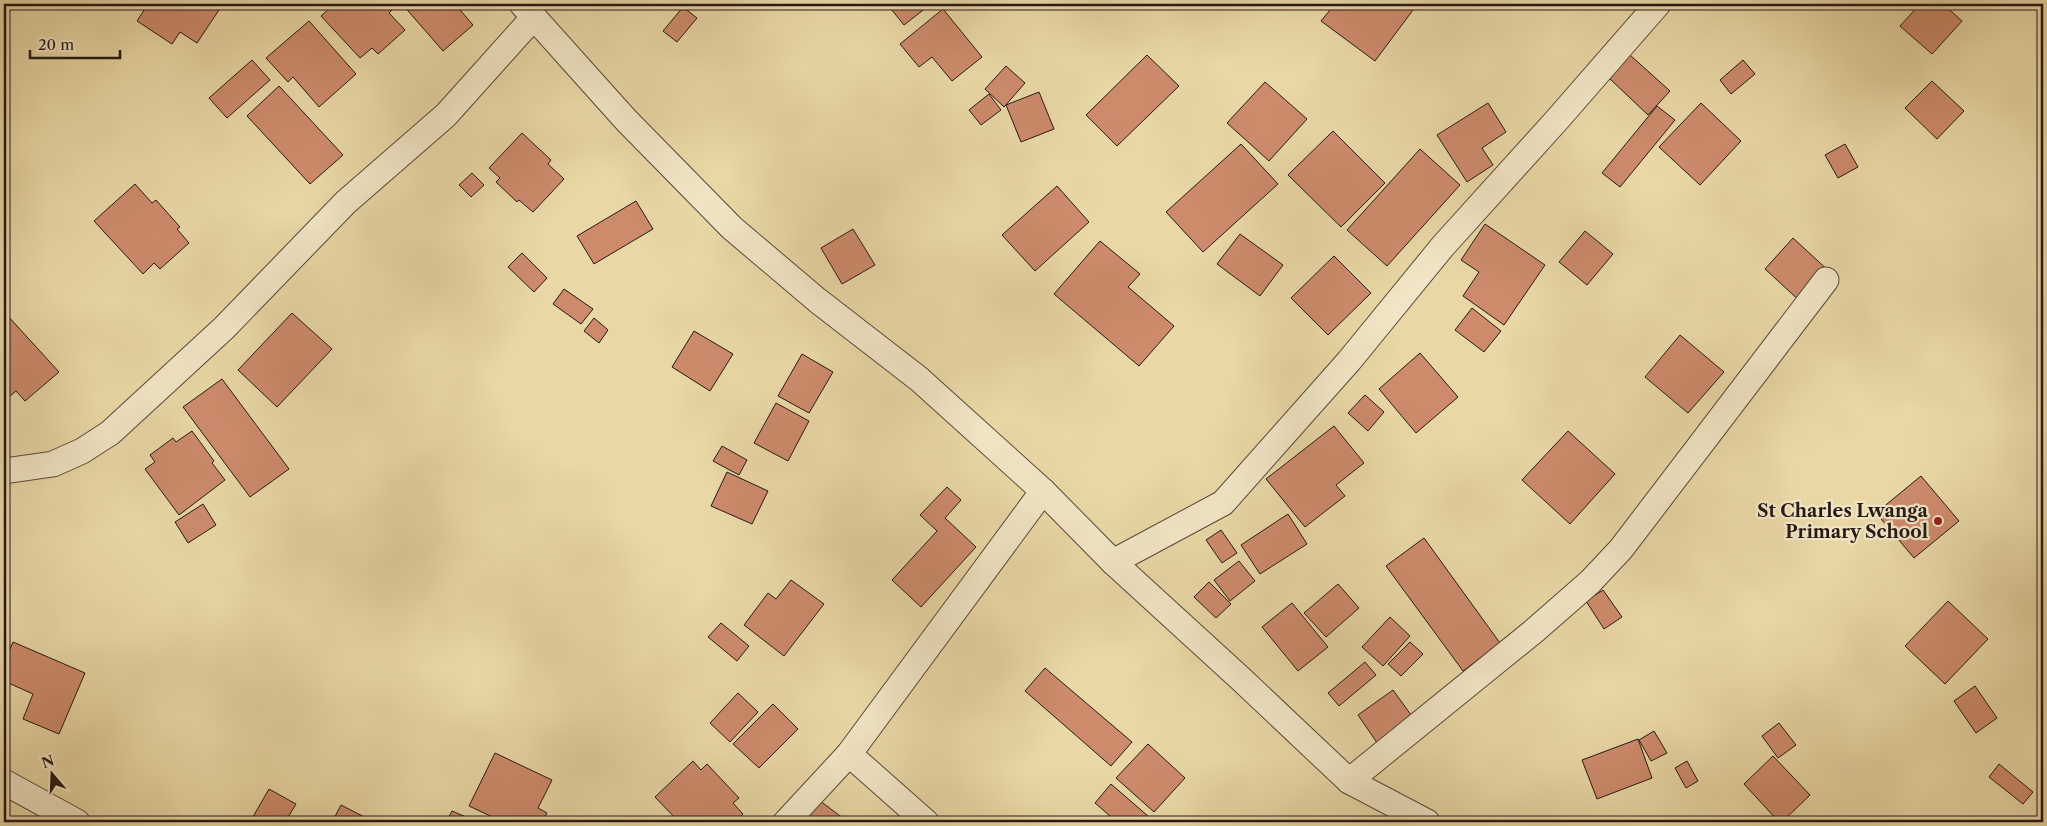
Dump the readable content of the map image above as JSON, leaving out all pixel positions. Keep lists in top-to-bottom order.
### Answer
{
  "places": ["St Charles Lwanga Primary School"],
  "scale_bar": "20 m",
  "north": "top"
}
